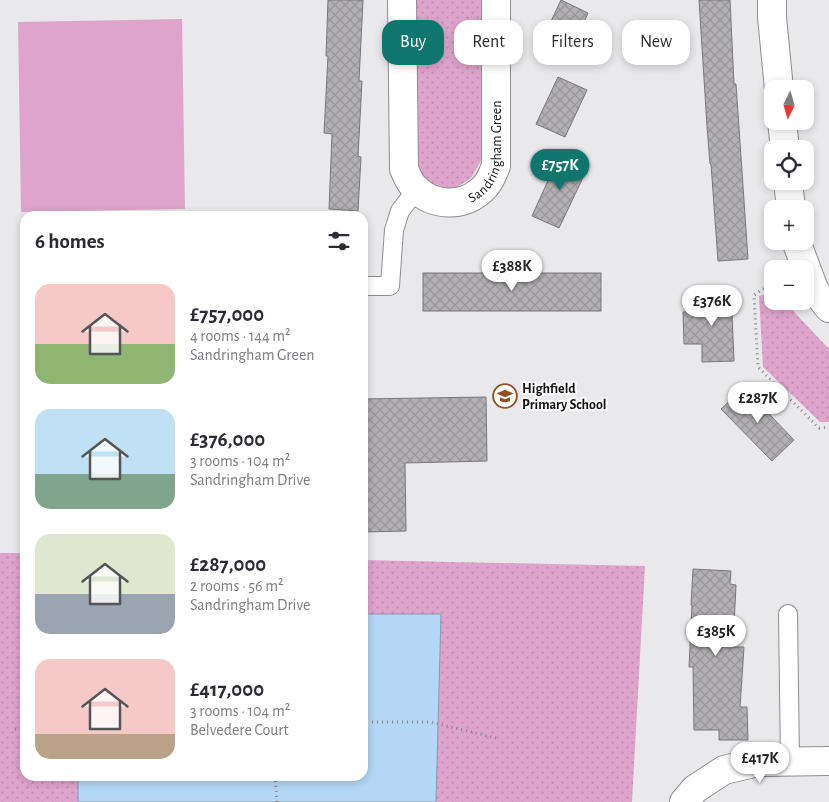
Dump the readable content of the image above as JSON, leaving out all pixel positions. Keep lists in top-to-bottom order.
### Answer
{
  "streets": {
    "street": ["Sandringham Green"]
  },
  "places": {
    "school or university": ["Highfield Primary School"]
  },
  "north": "bottom",
  "page": {
    "chip": [
      "Buy",
      "Rent",
      "Filters",
      "New"
    ],
    "map_buttons": ["+", "−"],
    "price": [
      "£757K",
      "£388K",
      "£376K",
      "£287K",
      "£385K",
      "£417K"
    ],
    "heading": "6 homes",
    "list": [
      {
        "name": "£757,000",
        "note": "4 rooms · 144 m² · Sandringham Green"
      },
      {
        "name": "£376,000",
        "note": "3 rooms · 104 m² · Sandringham Drive"
      },
      {
        "name": "£287,000",
        "note": "2 rooms · 56 m² · Sandringham Drive"
      },
      {
        "name": "£417,000",
        "note": "3 rooms · 104 m² · Belvedere Court"
      }
    ]
  }
}
